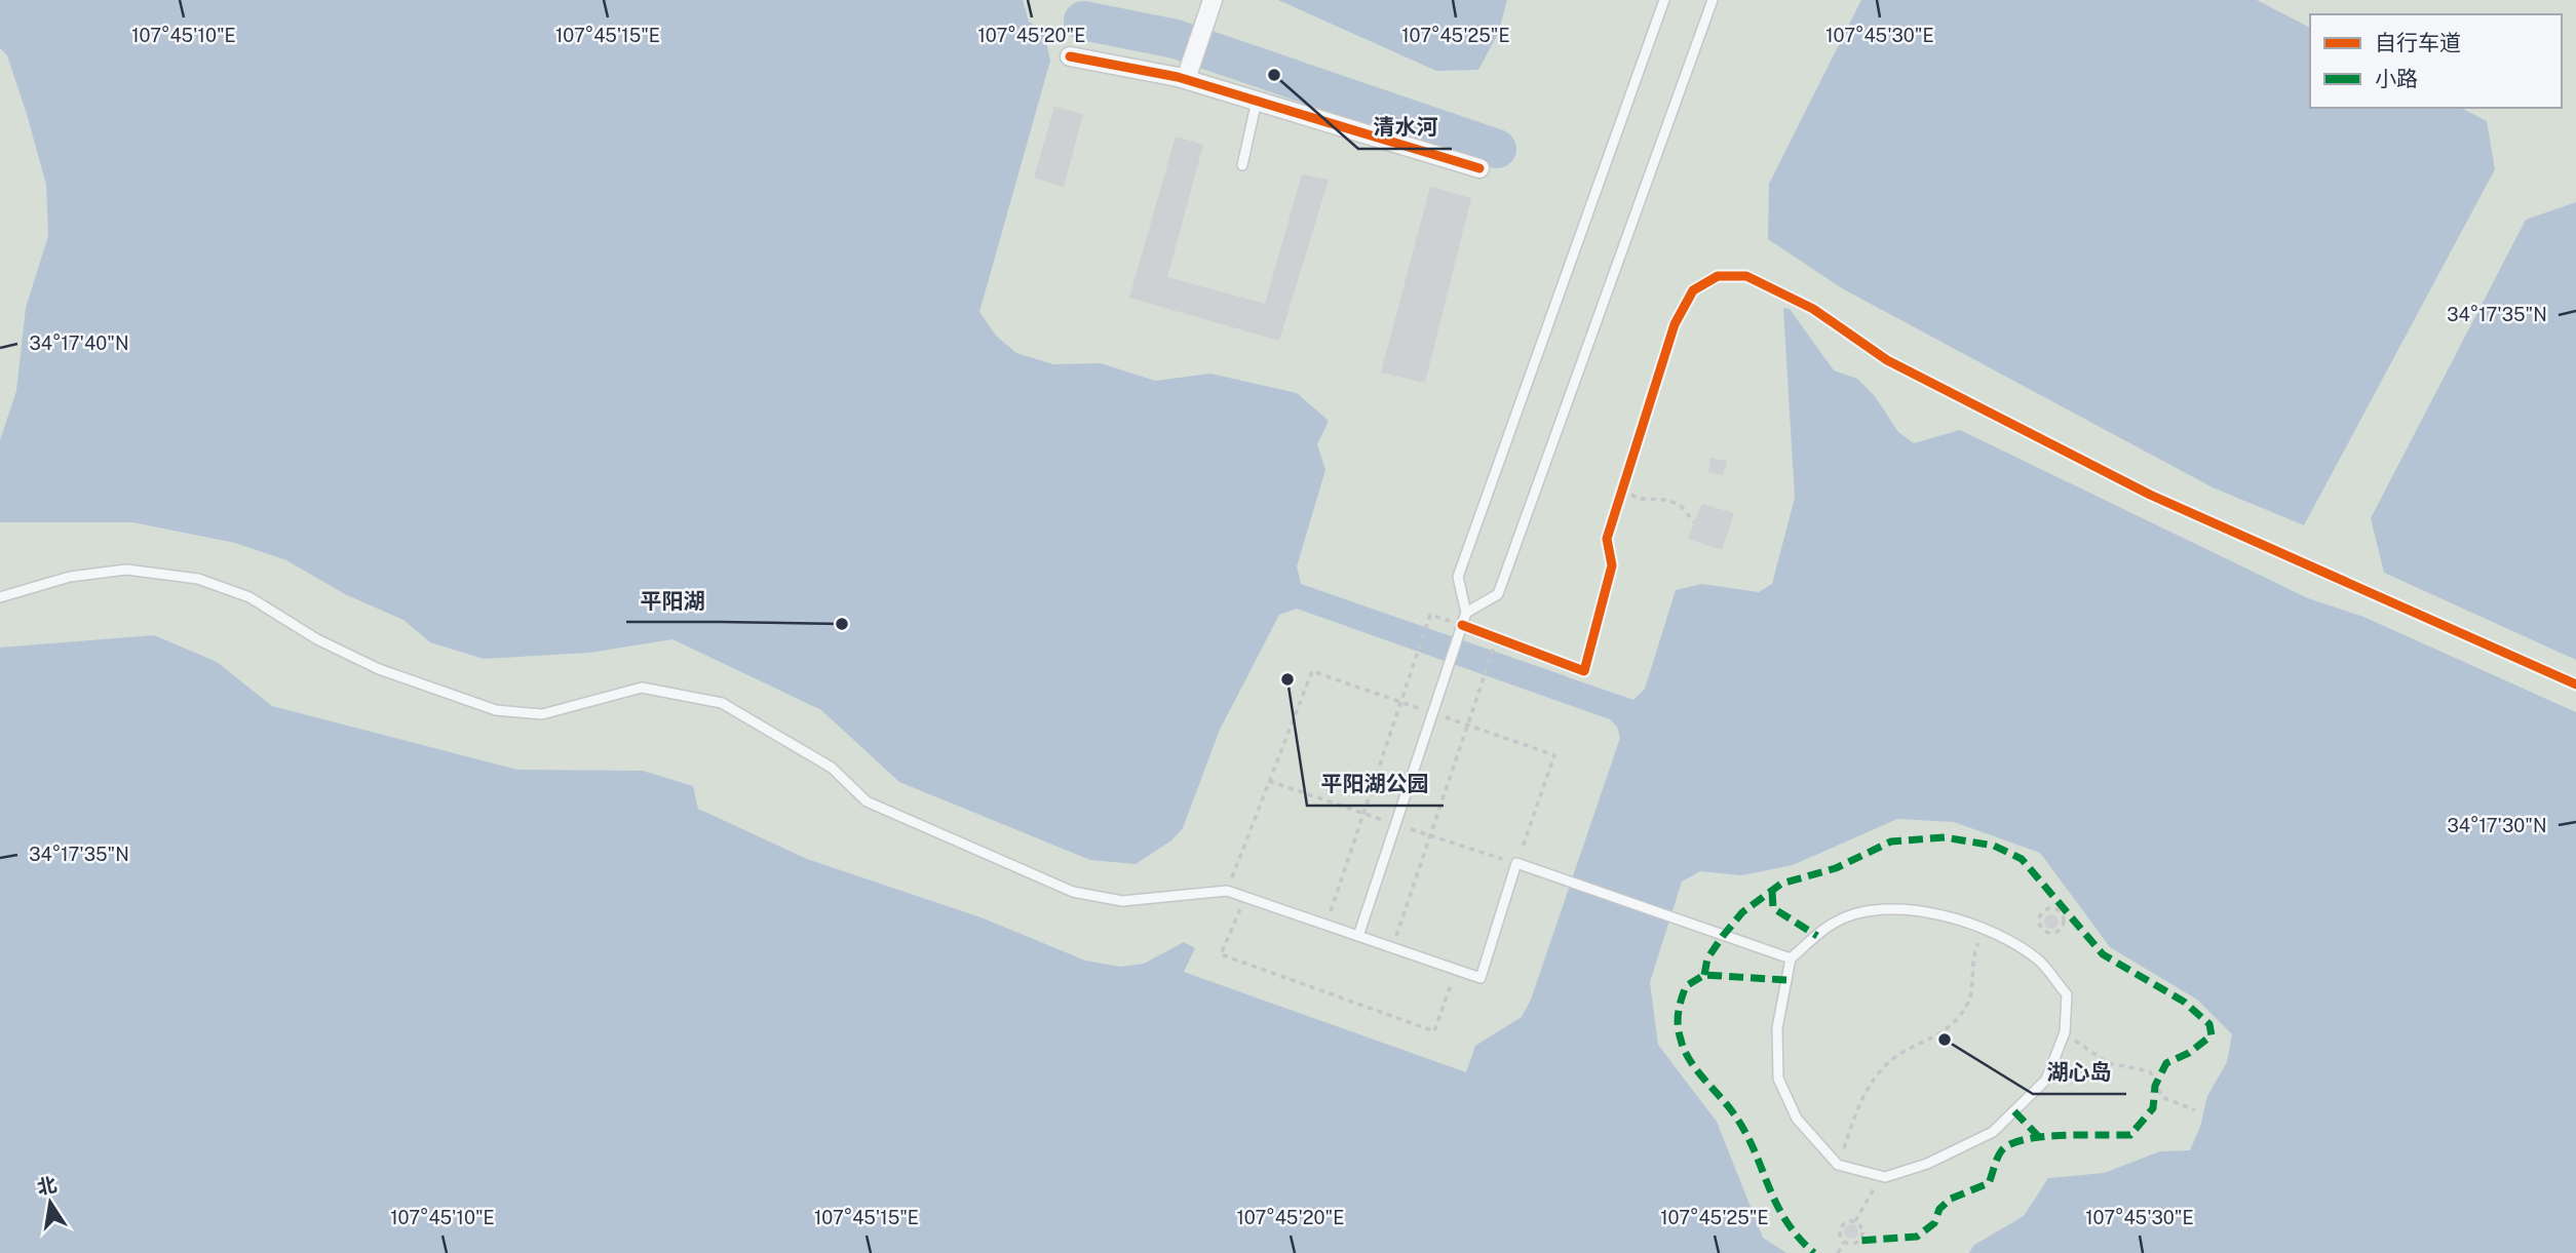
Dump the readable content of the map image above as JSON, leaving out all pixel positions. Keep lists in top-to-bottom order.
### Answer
{
  "places": [
    "清水河",
    "平阳湖",
    "平阳湖公园",
    "湖心岛"
  ],
  "legend": ["自行车道", "小路"],
  "north": "top",
  "coordinates": [
    "107°45'10\"E",
    "107°45'15\"E",
    "107°45'20\"E",
    "107°45'25\"E",
    "107°45'30\"E",
    "34°17'35\"N",
    "34°17'40\"N",
    "34°17'30\"N"
  ]
}
